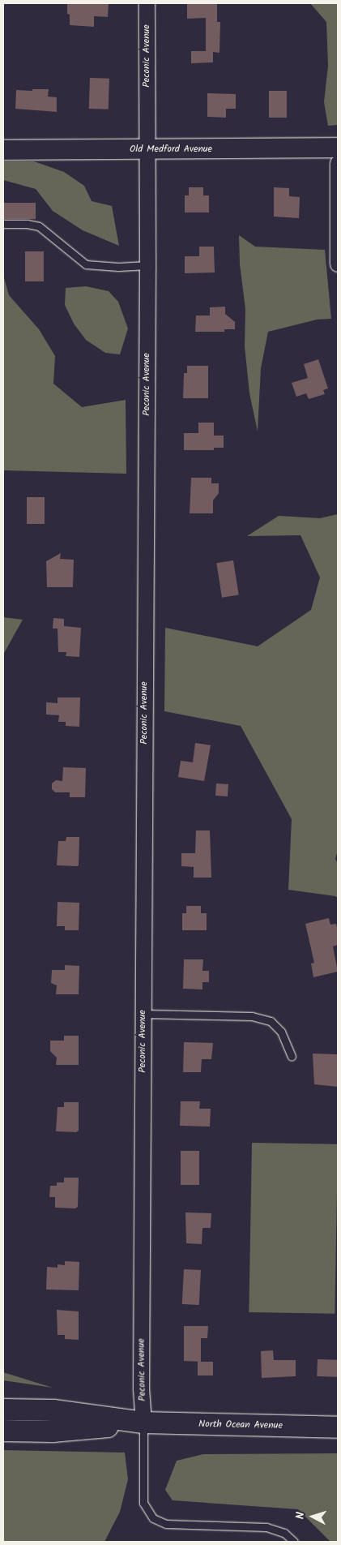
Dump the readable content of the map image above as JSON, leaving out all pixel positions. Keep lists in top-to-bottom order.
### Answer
{
  "streets": {
    "main road": ["North Ocean Avenue"],
    "street": ["Peconic Avenue", "Old Medford Avenue"]
  },
  "crossings": [
    ["Peconic Avenue", "Old Medford Avenue"],
    ["Peconic Avenue", "North Ocean Avenue"]
  ],
  "north": "left"
}
